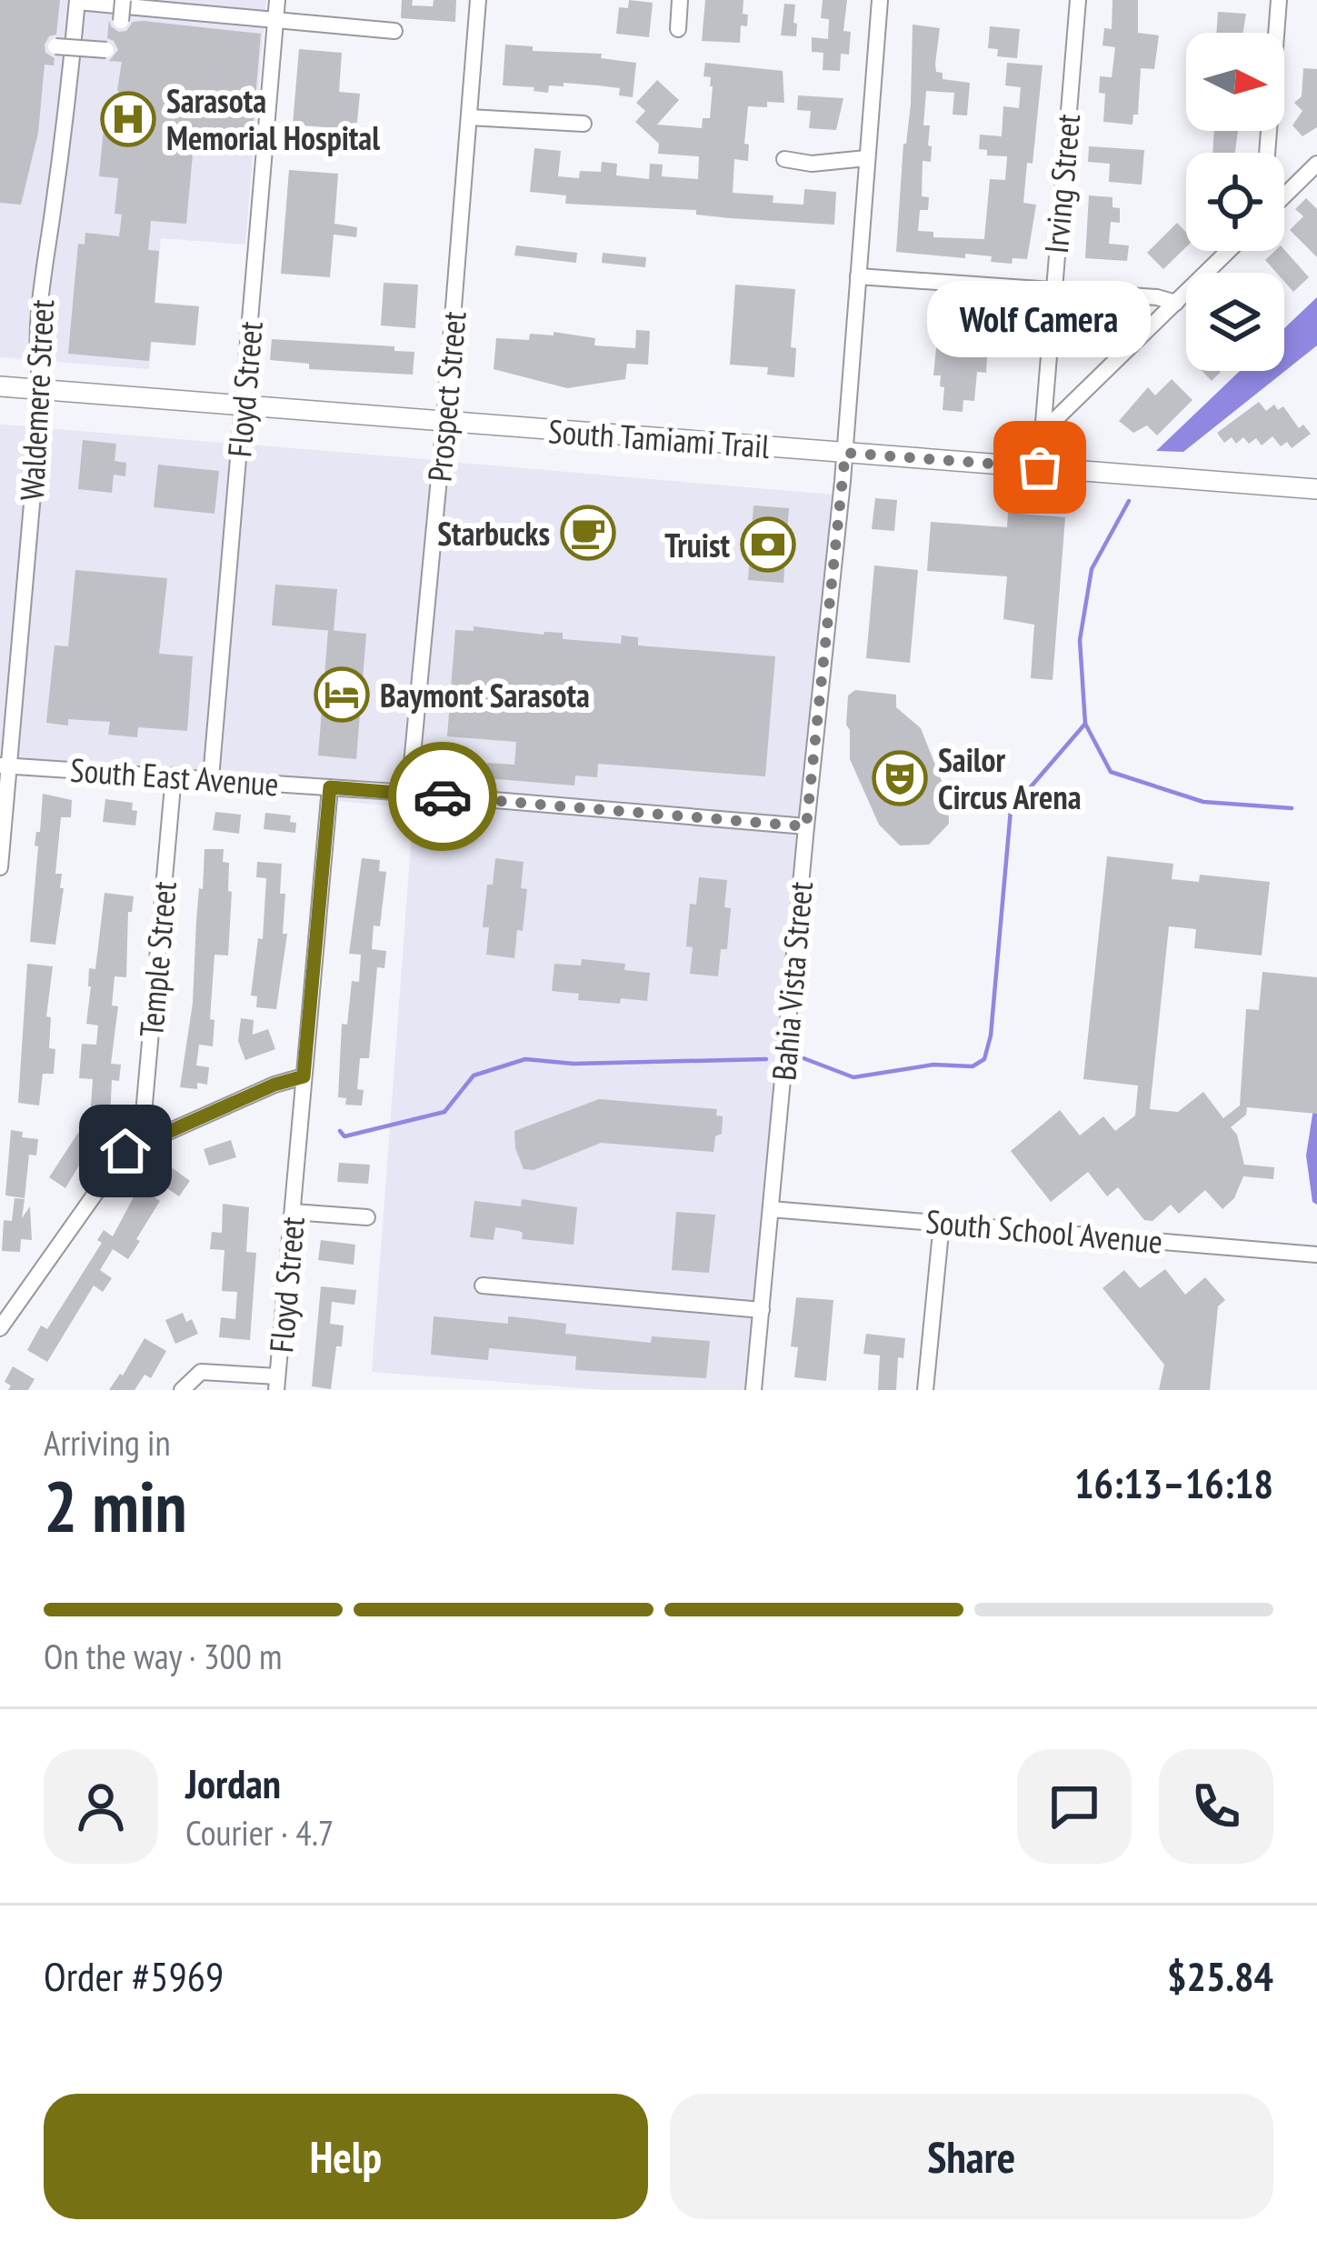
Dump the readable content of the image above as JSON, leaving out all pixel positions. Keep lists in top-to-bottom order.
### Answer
{
  "streets": {
    "main road": ["South Tamiami Trail"],
    "street": [
      "Irving Street",
      "Floyd Street",
      "Prospect Street",
      "Waldemere Street",
      "South East Avenue",
      "Temple Street",
      "Bahia Vista Street",
      "South School Avenue"
    ]
  },
  "crossings": [
    ["Irving Street", "South Tamiami Trail"],
    ["Floyd Street", "South Tamiami Trail"],
    ["Floyd Street", "South East Avenue"],
    ["Prospect Street", "South Tamiami Trail"],
    ["Prospect Street", "South East Avenue"],
    ["Waldemere Street", "South Tamiami Trail"],
    ["Waldemere Street", "South East Avenue"],
    ["South Tamiami Trail", "Bahia Vista Street"],
    ["South East Avenue", "Temple Street"],
    ["South East Avenue", "Bahia Vista Street"],
    ["Bahia Vista Street", "South School Avenue"]
  ],
  "places": {
    "hospital": ["Sarasota Memorial Hospital"],
    "other": ["Wolf Camera"],
    "cafe": ["Starbucks"],
    "bank": ["Truist"],
    "hotel": ["Baymont Sarasota"],
    "theatre": ["Sailor Circus Arena"]
  },
  "north": "right",
  "page": {
    "bubble": "Wolf Camera",
    "heading": ["2 min", "Arriving in", "16:13–16:18"],
    "panel": [
      "Jordan",
      "Courier · 4.7",
      "Order #5969",
      "$25.84"
    ],
    "bar": "On the way · 300 m",
    "buttons": ["Help", "Share"]
  }
}
